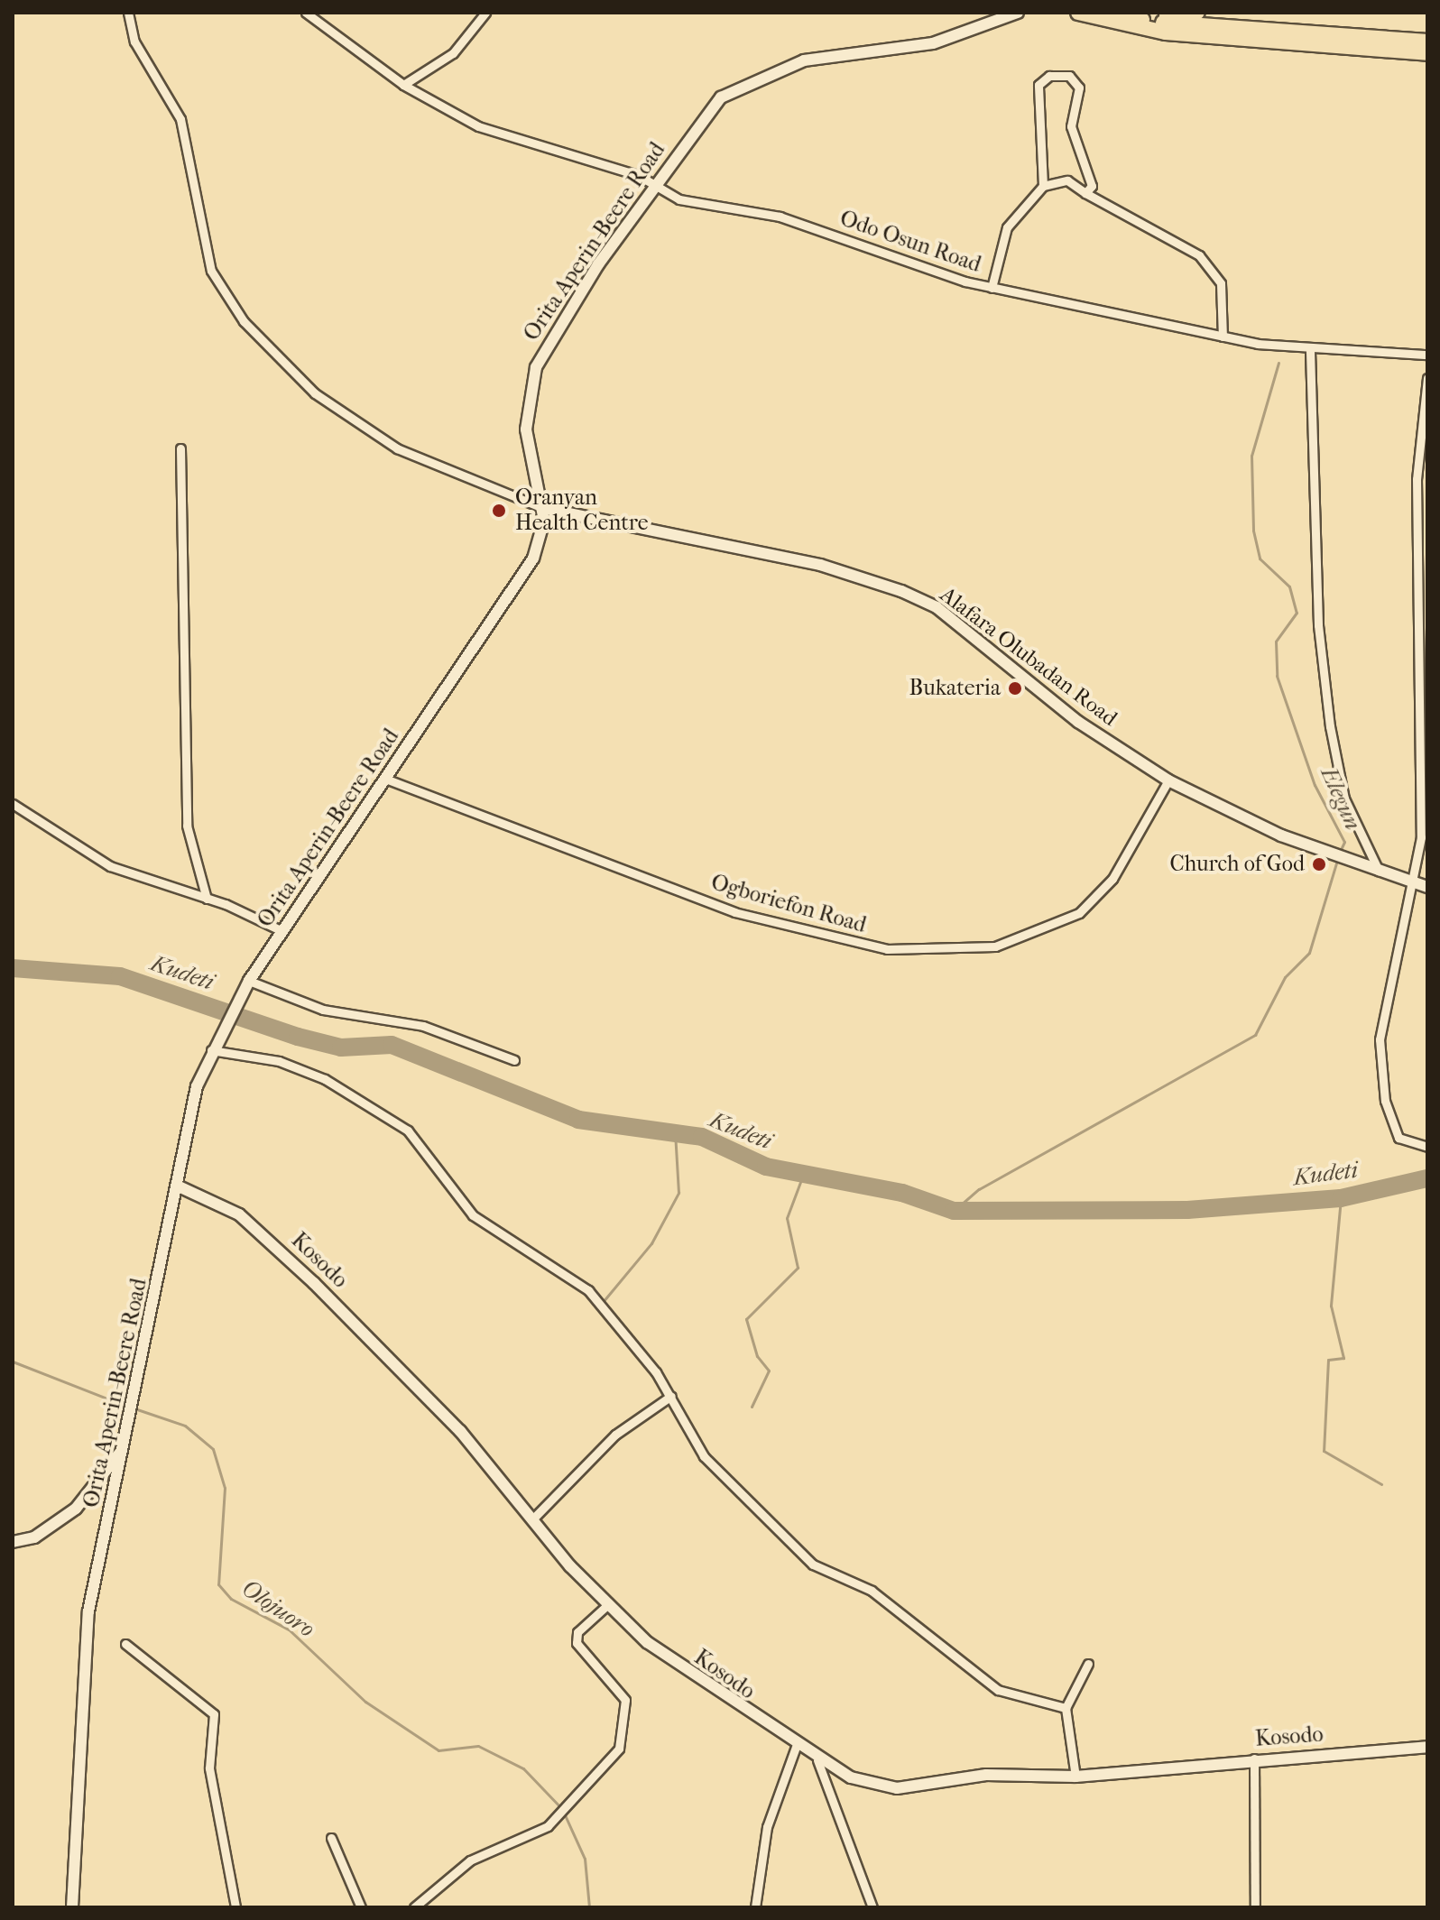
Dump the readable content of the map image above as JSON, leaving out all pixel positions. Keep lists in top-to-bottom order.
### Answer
{
  "streets": {
    "main road": ["Orita Aperin-Beere Road", "Alafara Olubadan Road", "Kosodo"],
    "street": ["Odo Osun Road", "Ogboriefon Road"]
  },
  "crossings": [
    ["Orita Aperin-Beere Road", "Odo Osun Road"],
    ["Orita Aperin-Beere Road", "Alafara Olubadan Road"],
    ["Orita Aperin-Beere Road", "Ogboriefon Road"],
    ["Orita Aperin-Beere Road", "Kosodo"],
    ["Alafara Olubadan Road", "Ogboriefon Road"]
  ],
  "water": ["Elegun", "Kudeti", "Olojuoro"],
  "places": ["Oranyan Health Centre", "Bukateria", "Church of God"]
}
